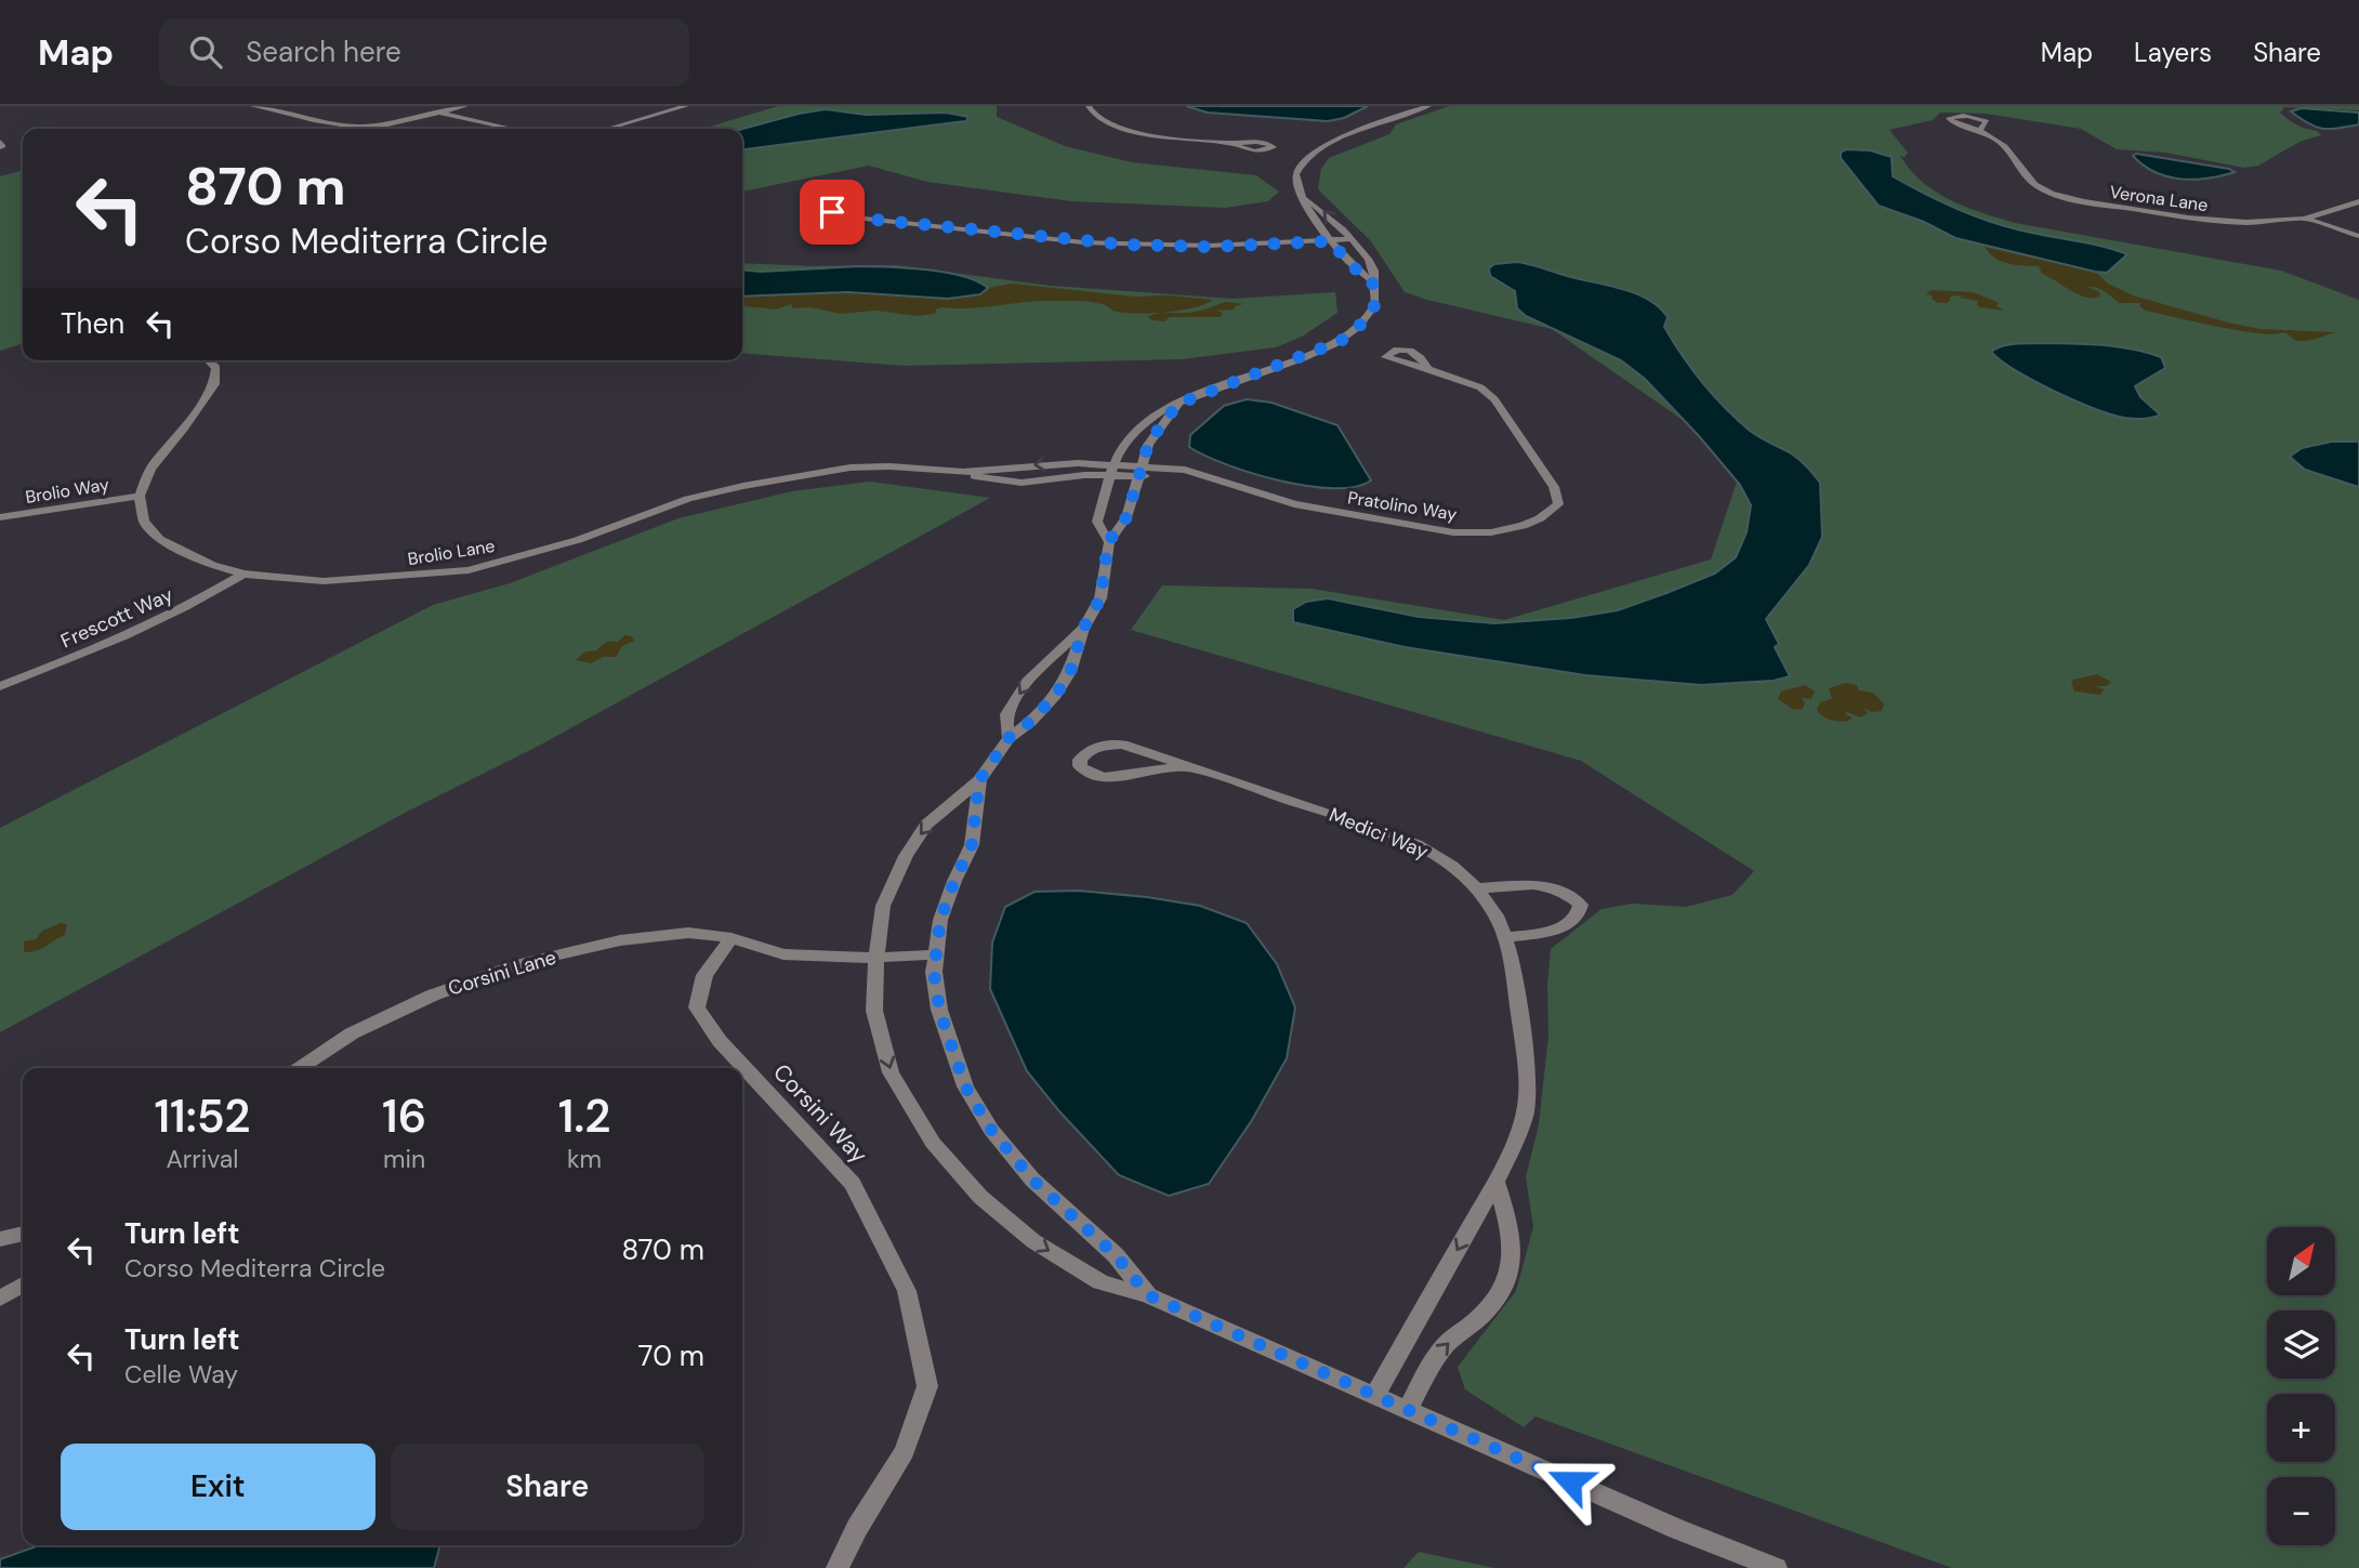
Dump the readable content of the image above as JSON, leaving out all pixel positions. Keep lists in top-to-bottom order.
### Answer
{
  "streets": {
    "street": [
      "Verona Lane",
      "Brolio Way",
      "Pratolino Way",
      "Brolio Lane",
      "Frescott Way",
      "Medici Way",
      "Corsini Lane",
      "Corsini Way"
    ]
  },
  "crossings": [
    ["Brolio Way", "Brolio Lane"],
    ["Pratolino Way", "Brolio Lane"],
    ["Brolio Lane", "Frescott Way"],
    ["Corsini Lane", "Corsini Way"]
  ],
  "north": "top right",
  "page": {
    "header": "Map",
    "search": "Search here",
    "nav": ["Map", "Layers", "Share"],
    "turn": ["870 m", "Corso Mediterra Circle"],
    "then": "Then",
    "eta": [
      "11:52",
      "Arrival",
      "16",
      "min",
      "1.2",
      "km"
    ],
    "list": [
      {
        "name": "Turn left",
        "note": "Corso Mediterra Circle",
        "value": "870 m"
      },
      {
        "name": "Turn left",
        "note": "Celle Way",
        "value": "70 m"
      }
    ],
    "map_buttons": ["+", "−"],
    "buttons": ["Exit", "Share"]
  }
}
